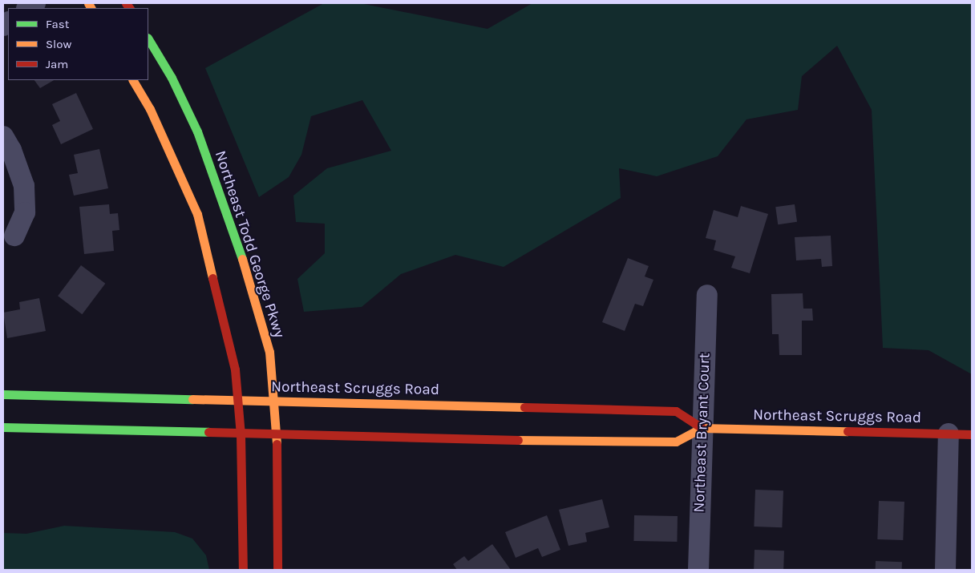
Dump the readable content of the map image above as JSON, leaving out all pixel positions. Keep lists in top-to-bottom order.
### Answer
{
  "streets": {
    "street": ["Northeast Todd George Pkwy", "Northeast Scruggs Road", "Northeast Bryant Court"]
  },
  "crossings": [
    ["Northeast Todd George Pkwy", "Northeast Scruggs Road"],
    ["Northeast Scruggs Road", "Northeast Bryant Court"]
  ],
  "legend": ["Fast", "Slow", "Jam"]
}
